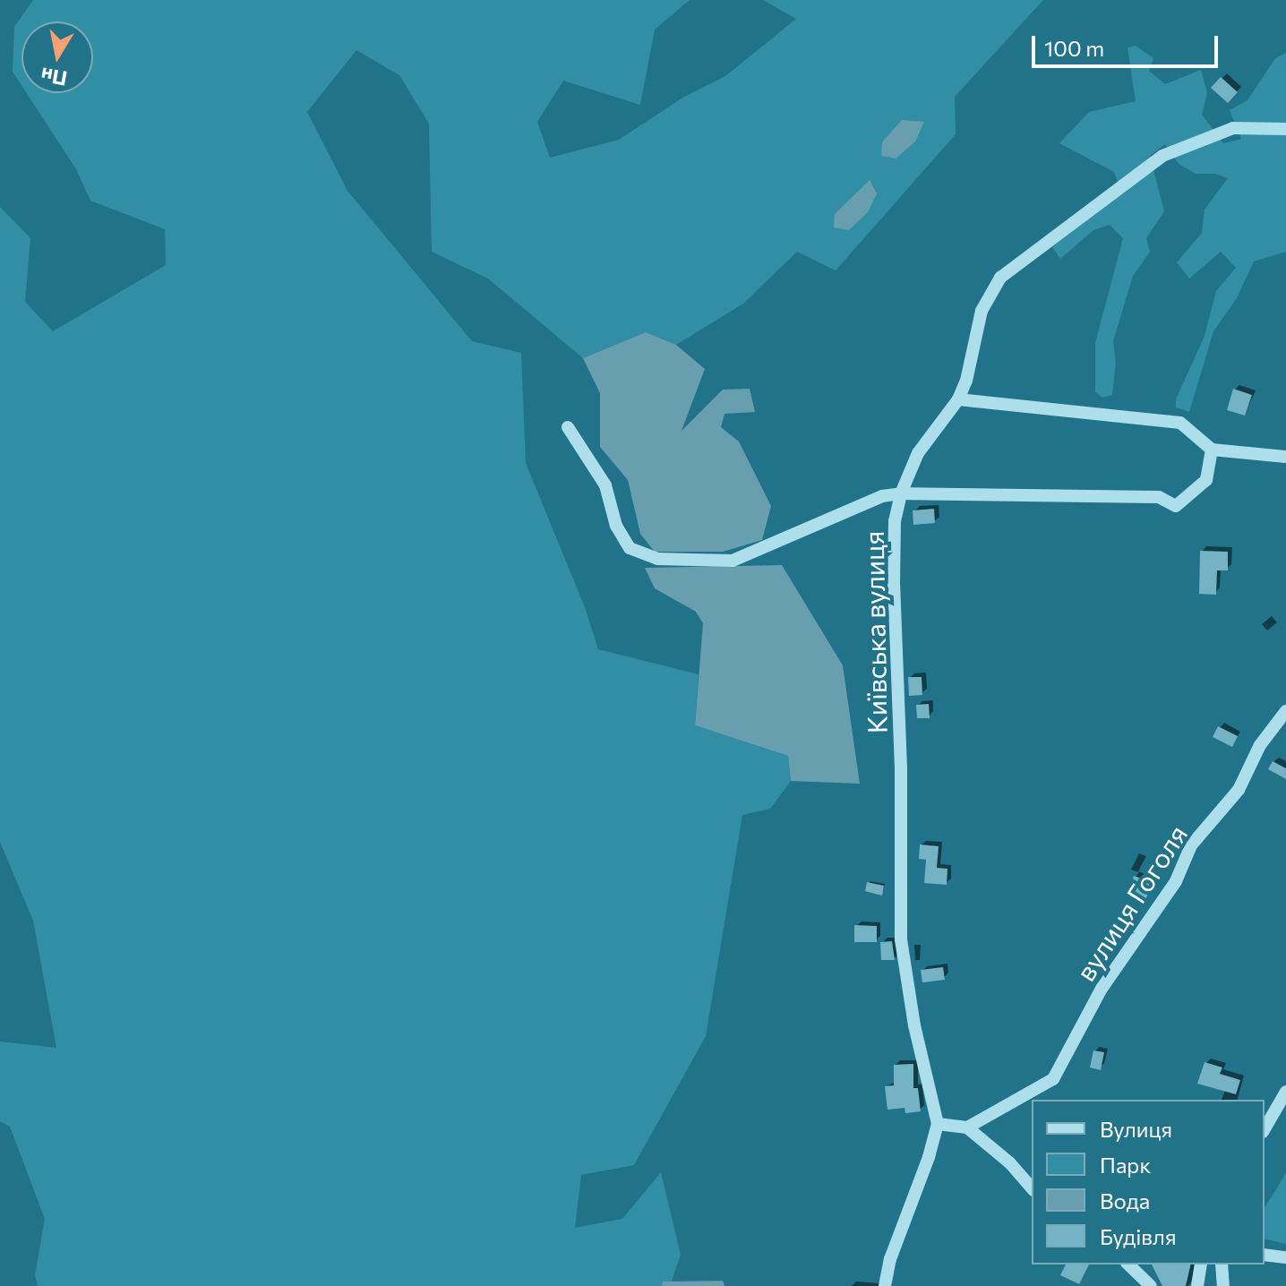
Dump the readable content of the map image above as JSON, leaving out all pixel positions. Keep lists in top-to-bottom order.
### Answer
{
  "streets": {
    "street": ["Київська вулиця", "вулиця Гоголя"]
  },
  "legend": [
    "Вулиця",
    "Парк",
    "Вода",
    "Будівля"
  ],
  "scale_bar": "100 m",
  "north": "bottom"
}
